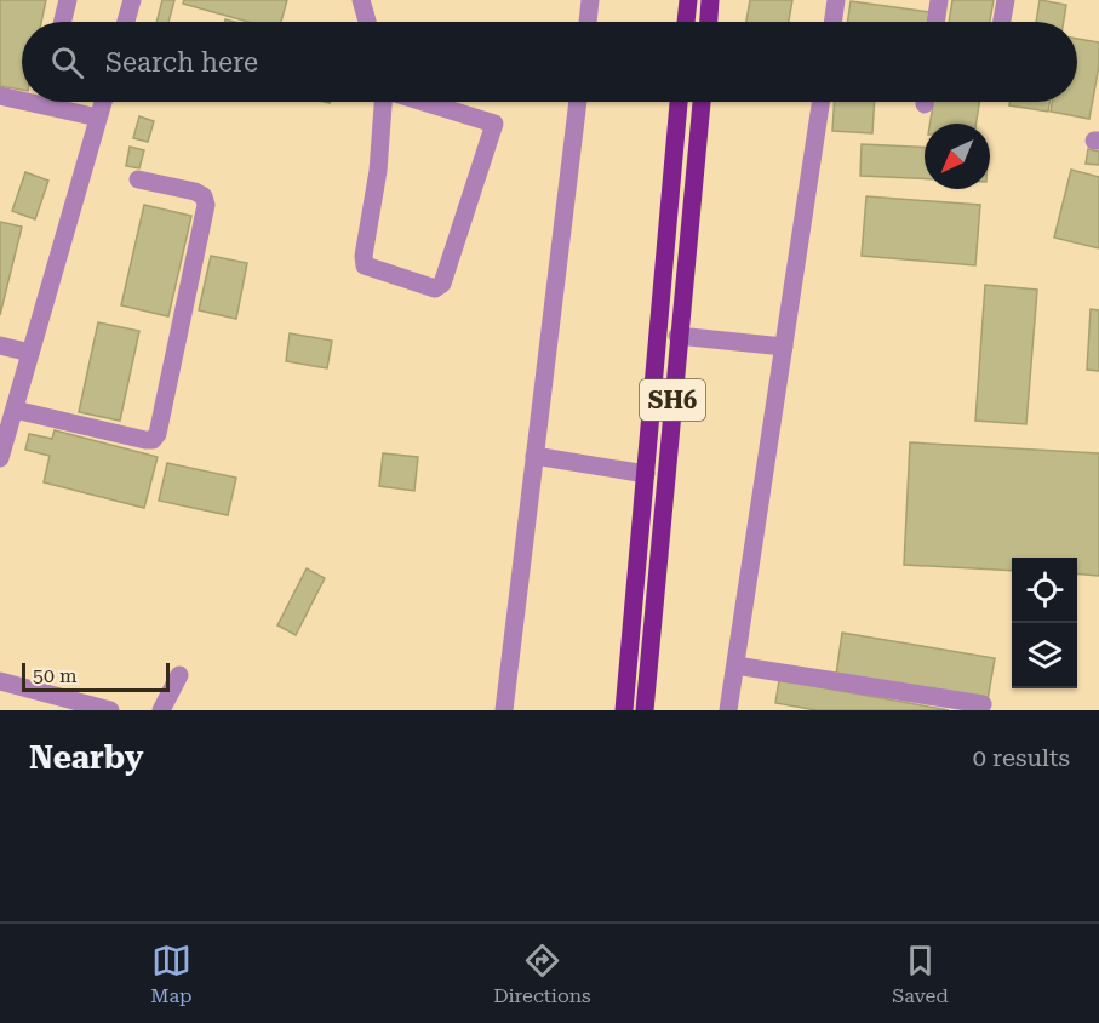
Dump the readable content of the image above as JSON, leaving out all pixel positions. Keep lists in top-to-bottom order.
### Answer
{
  "streets": {
    "main road": ["SH6"]
  },
  "scale_bar": "50 m",
  "north": "bottom left",
  "page": {
    "search": "Search here",
    "scale": "50 m",
    "heading": ["Nearby", "0 results"],
    "nav": ["Map", "Directions", "Saved"]
  }
}
